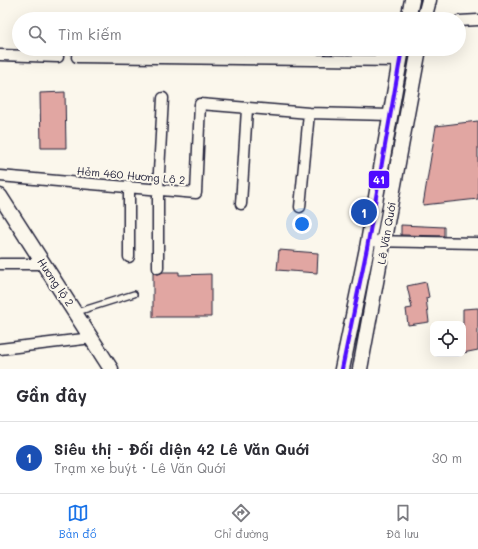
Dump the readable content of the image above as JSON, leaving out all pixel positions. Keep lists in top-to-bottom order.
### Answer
{
  "streets": {
    "main road": ["Lê Văn Quới", "Hương lộ 2"],
    "street": ["Hẻm 460 Hương Lộ 2"]
  },
  "lines": ["transit line 41"],
  "page": {
    "search": "Tìm kiếm",
    "pins": "1",
    "heading": "Gần đây",
    "list": [
      {
        "mark": "1",
        "name": "Siêu thị - Đối diện 42 Lê Văn Quới",
        "note": "Trạm xe buýt · Lê Văn Quới",
        "value": "30 m"
      }
    ],
    "nav": ["Bản đồ", "Chỉ đường", "Đã lưu"]
  }
}
